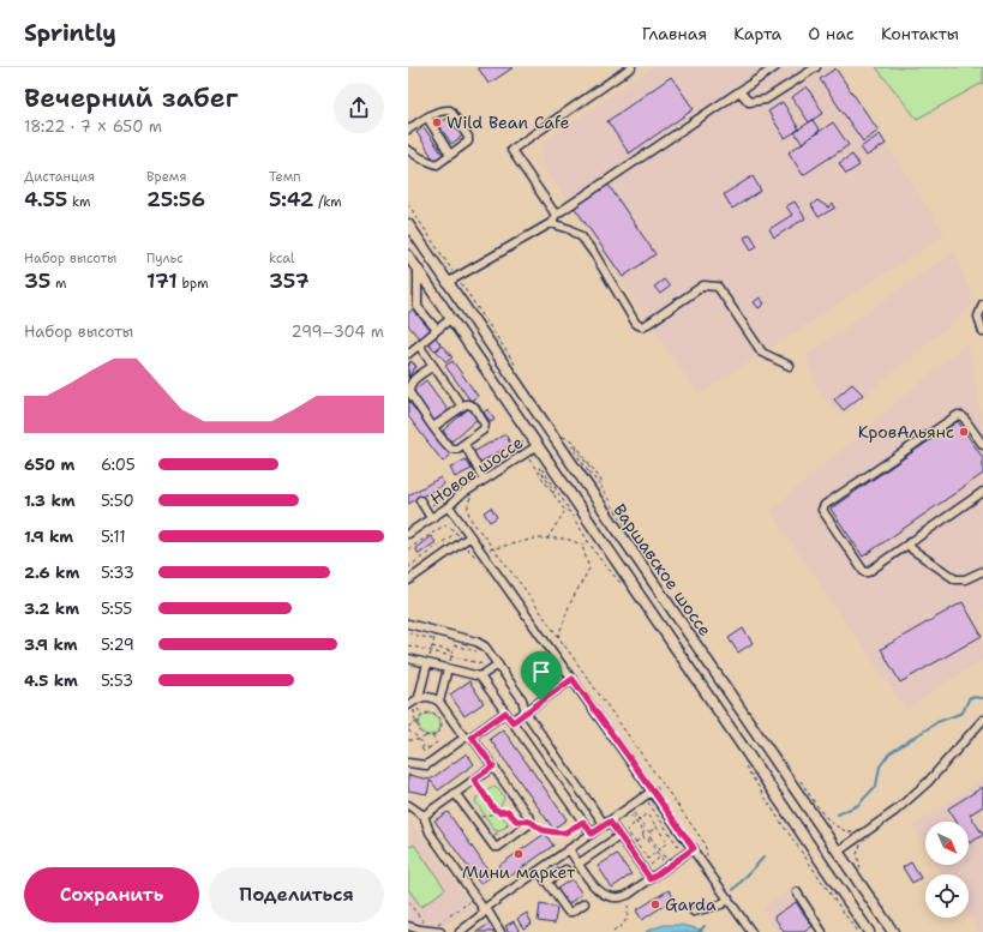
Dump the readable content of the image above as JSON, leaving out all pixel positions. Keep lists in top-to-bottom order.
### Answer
{
  "streets": {
    "main road": ["Варшавское шоссе"],
    "street": ["Новое шоссе"]
  },
  "crossings": [
    ["Новое шоссе", "Варшавское шоссе"]
  ],
  "places": [
    "Wild Bean Cafe",
    "КровАльянс",
    "Мини маркет",
    "Garda"
  ],
  "north": "bottom right",
  "page": {
    "header": "Sprintly",
    "nav": [
      "Главная",
      "Карта",
      "О нас",
      "Контакты"
    ],
    "heading": ["Вечерний забег", "18:22 · 7 × 650 m"],
    "stats": [
      ["Дистанция", "4.55 km"],
      ["Время", "25:56"],
      ["Темп", "5:42 /km"],
      ["Набор высоты", "35 m"],
      ["Пульс", "171 bpm"],
      ["kcal", "357"]
    ],
    "chart": ["Набор высоты", "299–304 m"],
    "list": [
      {
        "name": "650 m",
        "note": "6:05"
      },
      {
        "name": "1.3 km",
        "note": "5:50"
      },
      {
        "name": "1.9 km",
        "note": "5:11"
      },
      {
        "name": "2.6 km",
        "note": "5:33"
      },
      {
        "name": "3.2 km",
        "note": "5:55"
      },
      {
        "name": "3.9 km",
        "note": "5:29"
      },
      {
        "name": "4.5 km",
        "note": "5:53"
      }
    ],
    "buttons": ["Сохранить", "Поделиться"]
  }
}
